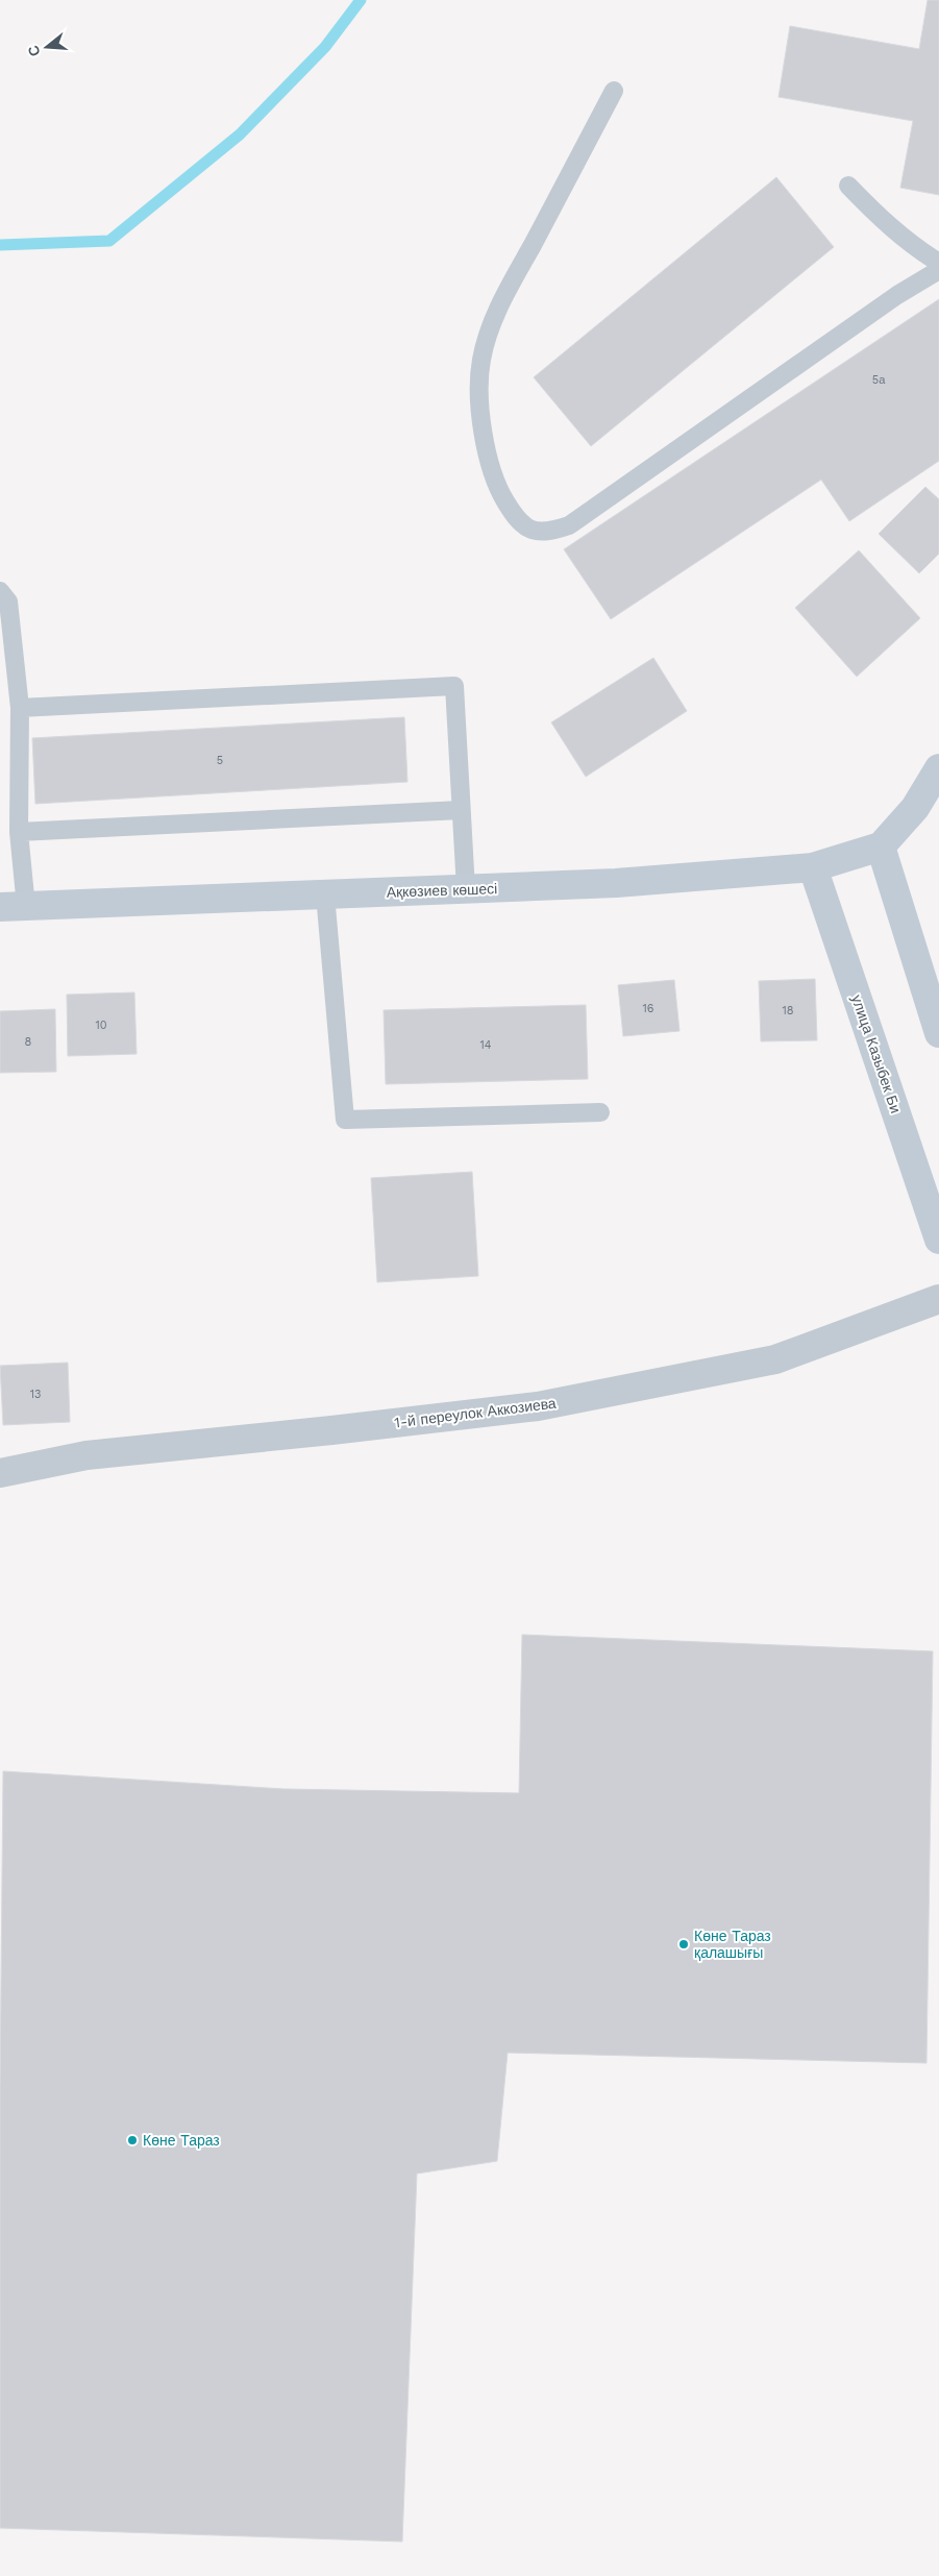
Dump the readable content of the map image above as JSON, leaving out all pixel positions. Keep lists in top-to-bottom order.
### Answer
{
  "streets": {
    "main road": ["Ақкөзиев көшесі", "улица Казыбек Би"],
    "street": ["1-й переулок Аккозиева"]
  },
  "crossings": [
    ["Ақкөзиев көшесі", "улица Казыбек Би"]
  ],
  "places": ["Көне Тараз қалашығы", "Көне Тараз"],
  "house_numbers": [
    "5а",
    "5",
    "16",
    "18",
    "10",
    "8",
    "14",
    "13"
  ],
  "north": "left"
}
